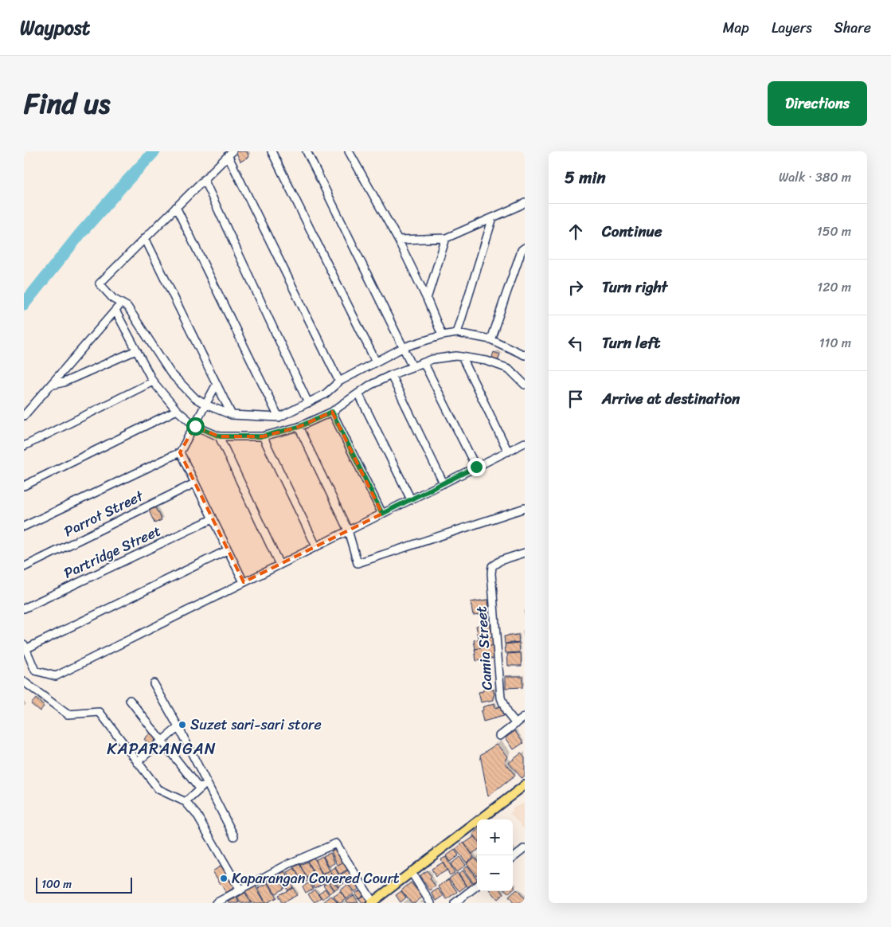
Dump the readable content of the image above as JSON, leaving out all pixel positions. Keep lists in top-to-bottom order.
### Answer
{
  "streets": {
    "street": ["Parrot Street", "Partridge Street", "Camia Street"]
  },
  "districts": ["KAPARANGAN"],
  "places": ["Suzet sari-sari store", "Kaparangan Covered Court"],
  "scale_bar": "100 m",
  "page": {
    "header": "Waypost",
    "nav": ["Map", "Layers", "Share"],
    "title": "Find us",
    "buttons": "Directions",
    "heading": ["5 min", "Walk · 380 m"],
    "list": [
      ["Continue", "150 m"],
      ["Turn right", "120 m"],
      ["Turn left", "110 m"],
      "Arrive at destination"
    ],
    "map_buttons": ["+", "−"],
    "scale": "100 m"
  }
}
